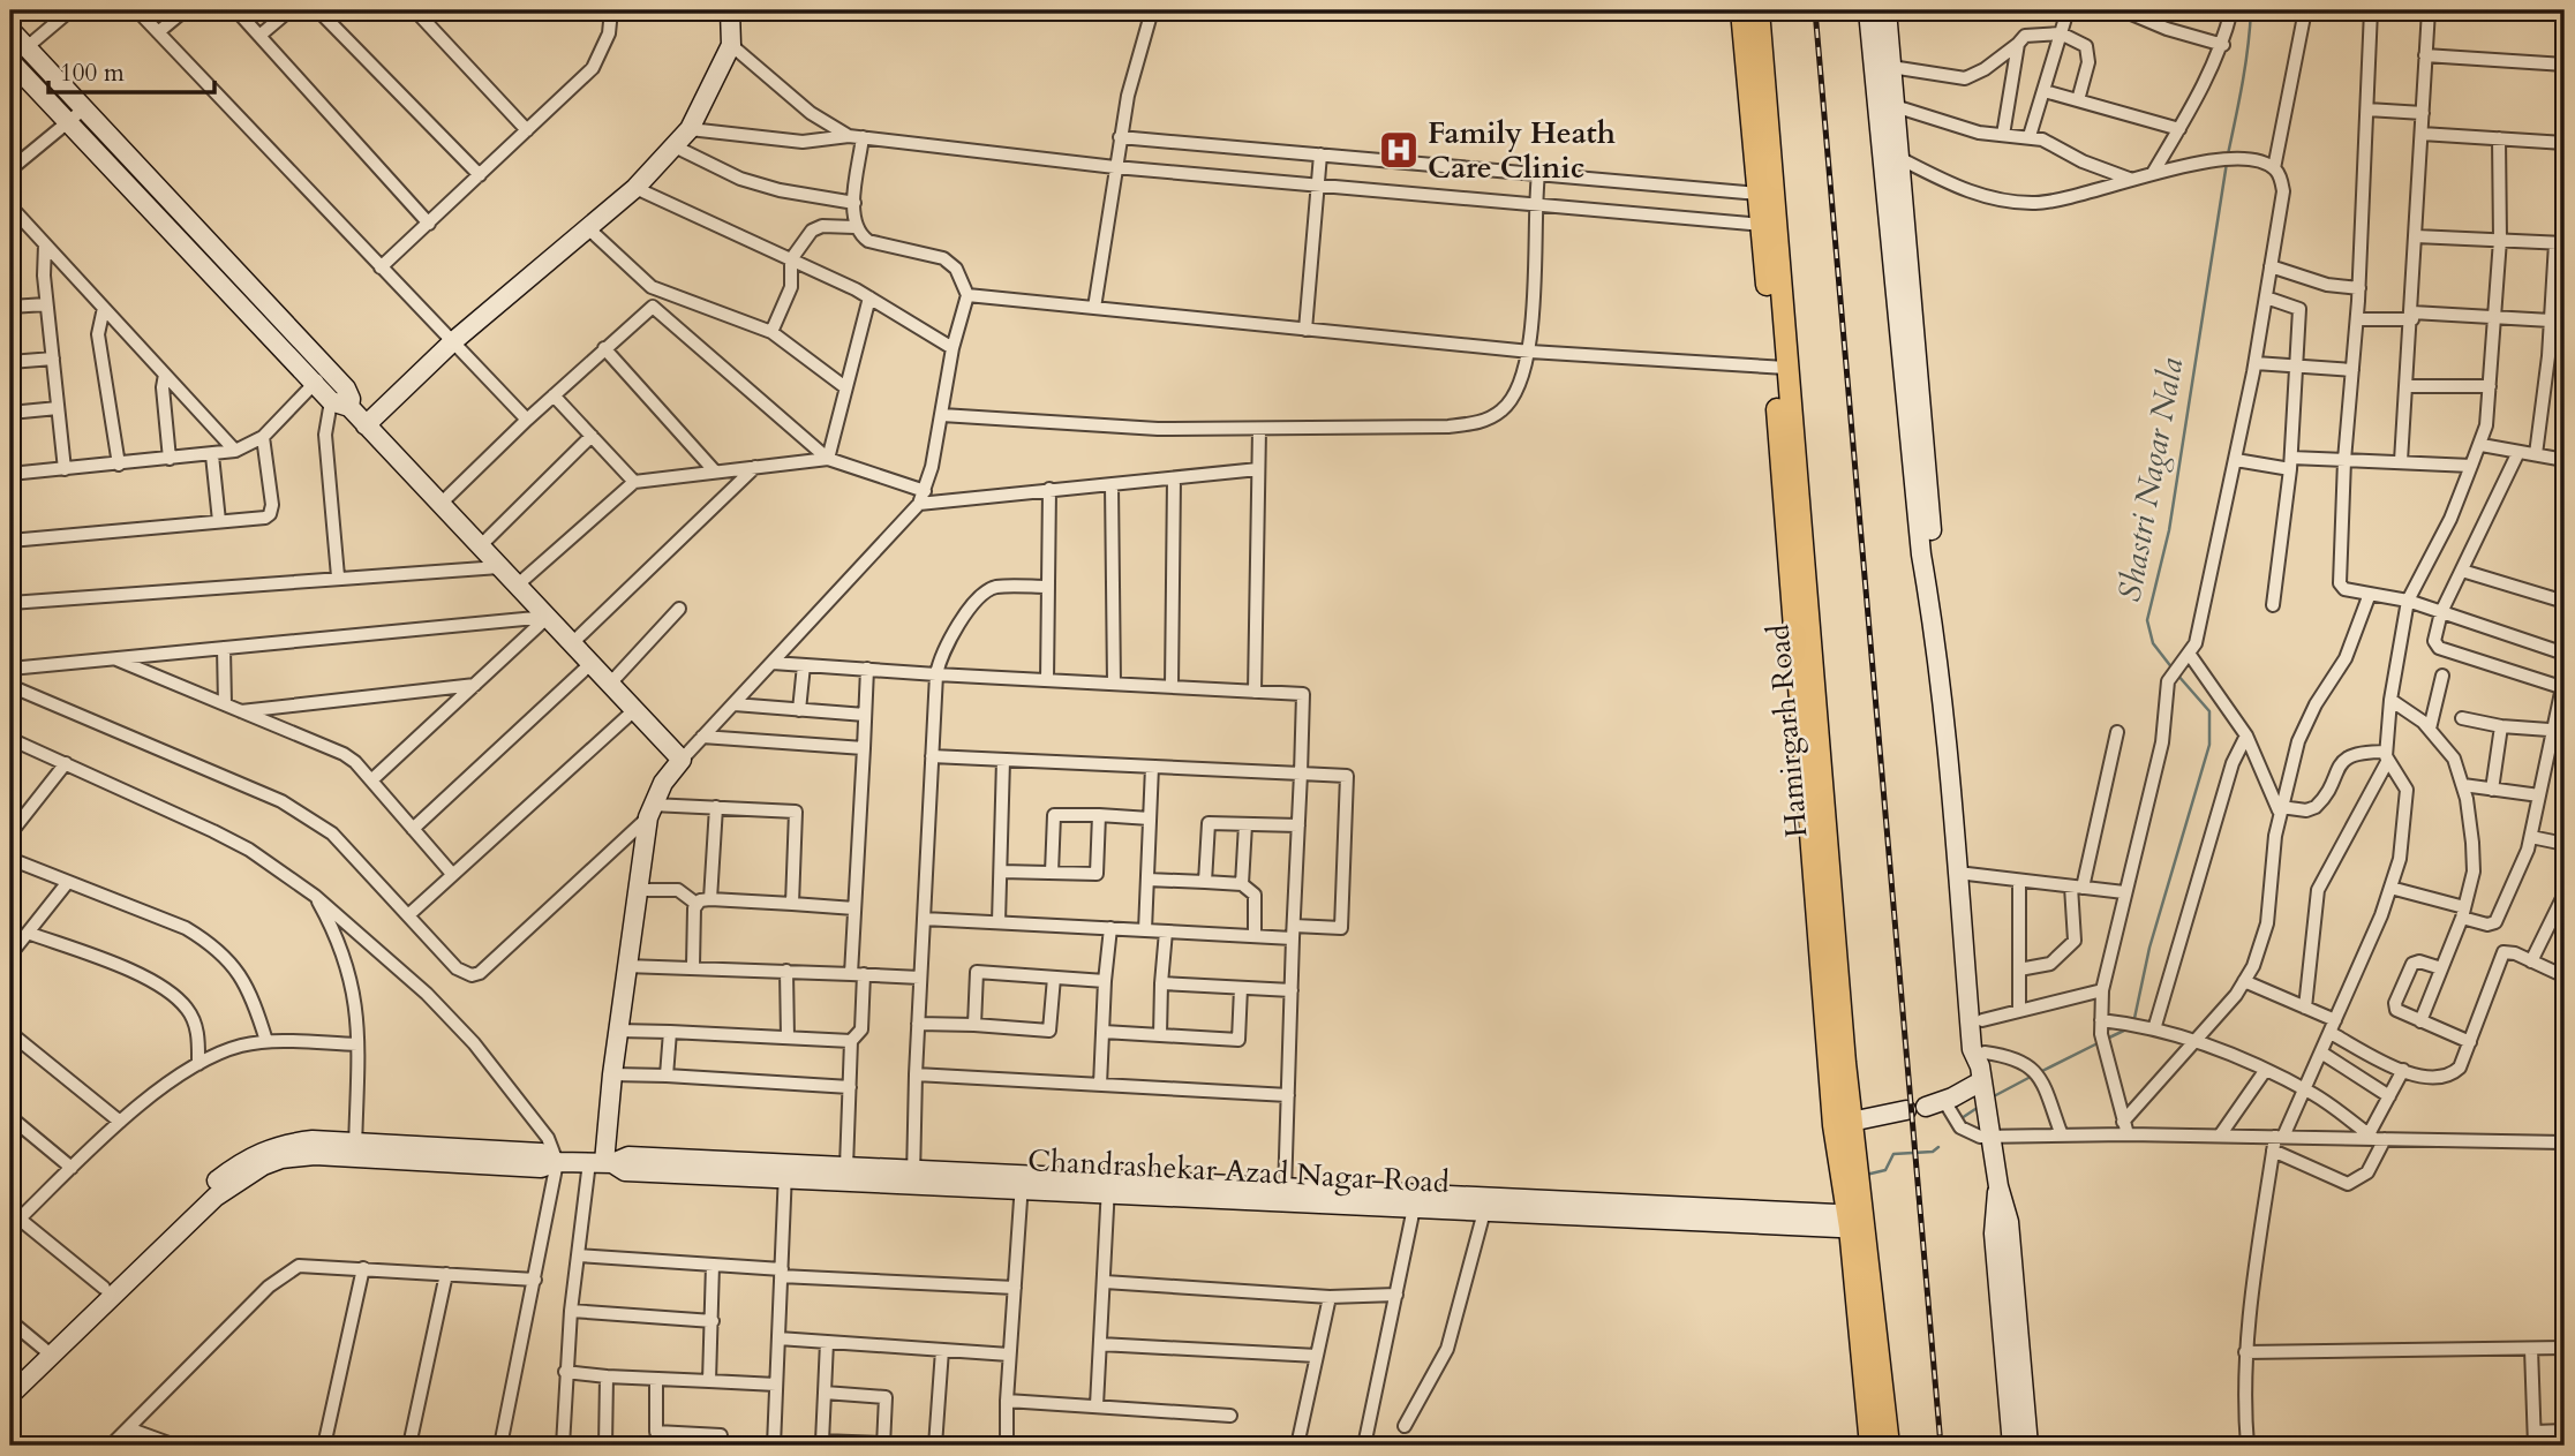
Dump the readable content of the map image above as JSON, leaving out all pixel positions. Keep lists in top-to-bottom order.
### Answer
{
  "streets": {
    "main road": ["Hamirgarh Road"],
    "street": ["Chandrashekar Azad Nagar Road"]
  },
  "crossings": [
    ["Hamirgarh Road", "Chandrashekar Azad Nagar Road"]
  ],
  "water": ["Shastri Nagar Nala"],
  "places": {
    "hospital": ["Family Heath Care Clinic"]
  },
  "scale_bar": "100 m"
}
